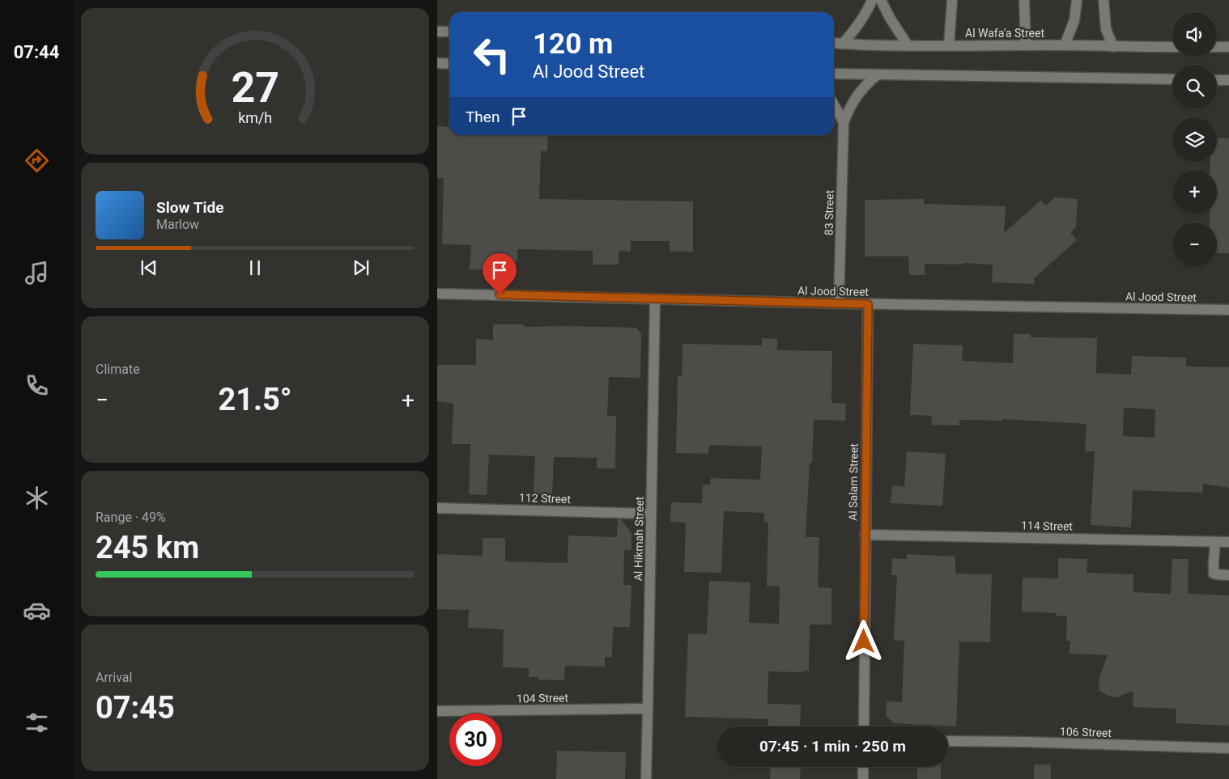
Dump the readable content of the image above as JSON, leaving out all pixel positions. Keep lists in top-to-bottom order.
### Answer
{
  "streets": {
    "street": [
      "Al Wafa'a Street",
      "83 Street",
      "Al Jood Street",
      "Al Salam Street",
      "112 Street",
      "114 Street",
      "Al Hikmah Street",
      "104 Street",
      "106 Street"
    ]
  },
  "crossings": [
    ["83 Street", "Al Jood Street"],
    ["Al Jood Street", "Al Salam Street"],
    ["Al Jood Street", "Al Hikmah Street"],
    ["Al Salam Street", "114 Street"],
    ["112 Street", "Al Hikmah Street"],
    ["Al Hikmah Street", "104 Street"]
  ],
  "page": {
    "tabs": "07:44",
    "map_buttons": ["+", "−"],
    "turn": ["120 m", "Al Jood Street"],
    "then": "Then",
    "song": ["Slow Tide", "Marlow"],
    "tile": [
      "Climate",
      ["Range · 49%", "245 km"],
      ["Arrival", "07:45"]
    ],
    "heat": ["−", "21.5°", "+"],
    "limit": "30",
    "trip": "07:45 · 1 min · 250 m",
    "gauge": ["27", "km/h"]
  }
}
